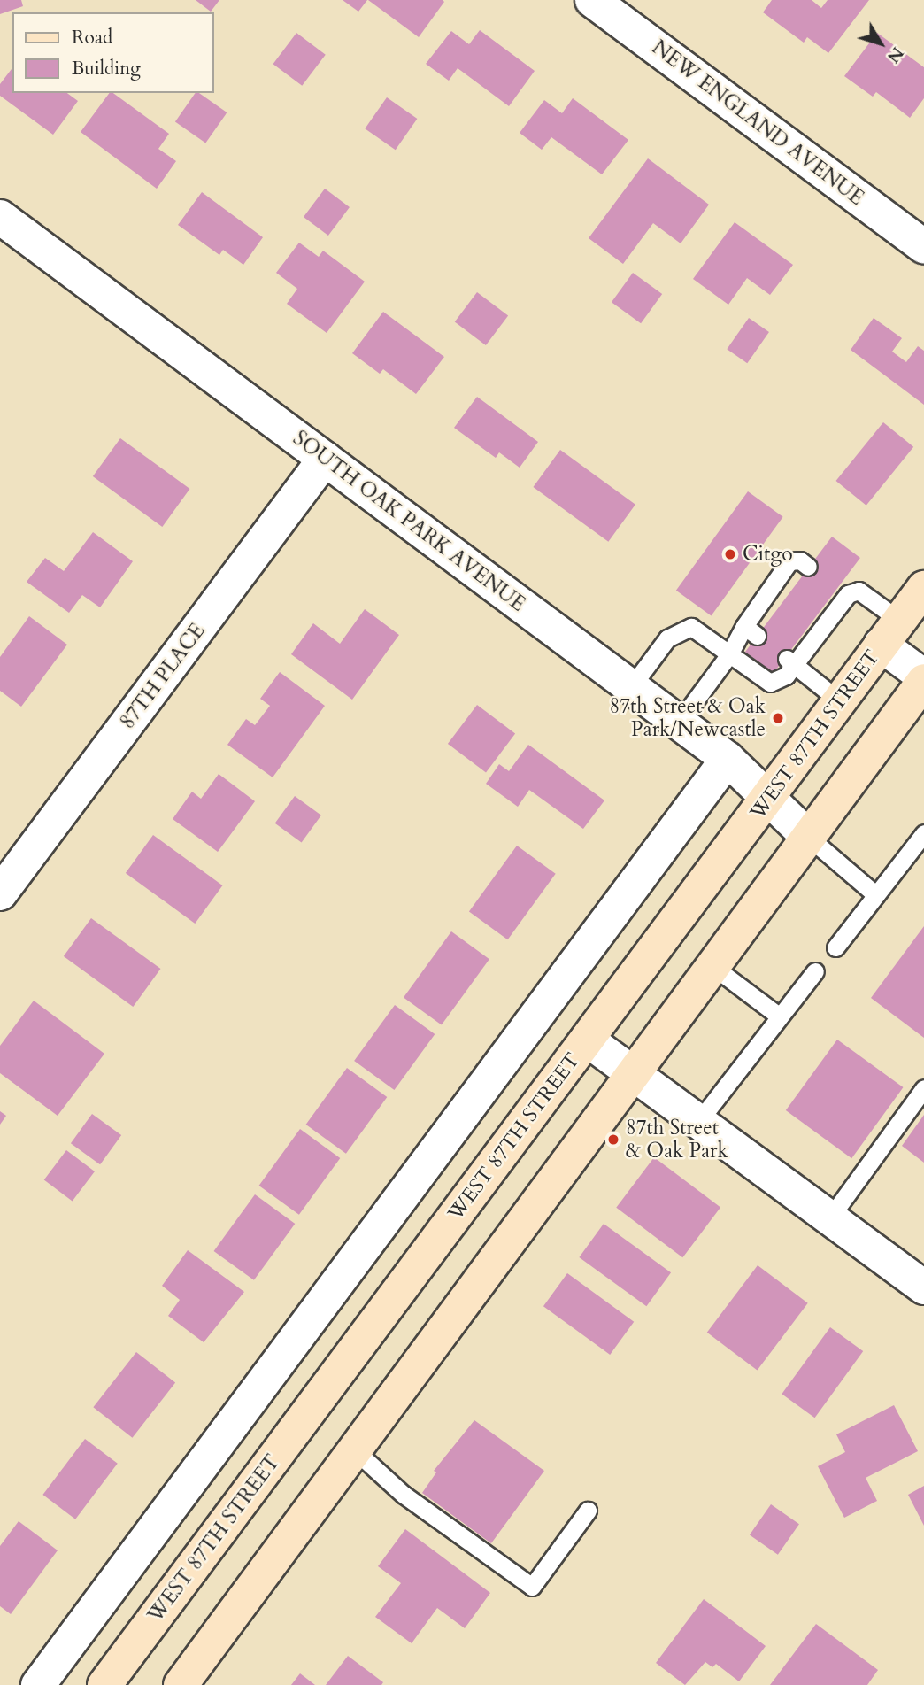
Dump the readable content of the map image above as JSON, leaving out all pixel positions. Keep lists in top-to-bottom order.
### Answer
{
  "streets": {
    "main road": ["WEST 87TH STREET"],
    "street": ["NEW ENGLAND AVENUE", "SOUTH OAK PARK AVENUE", "87TH PLACE"]
  },
  "crossings": [
    ["SOUTH OAK PARK AVENUE", "87TH PLACE"],
    ["SOUTH OAK PARK AVENUE", "WEST 87TH STREET"]
  ],
  "places": ["Citgo", "87th Street & Oak Park/Newcastle", "87th Street & Oak Park"],
  "legend": ["Road", "Building"],
  "north": "bottom right"
}
